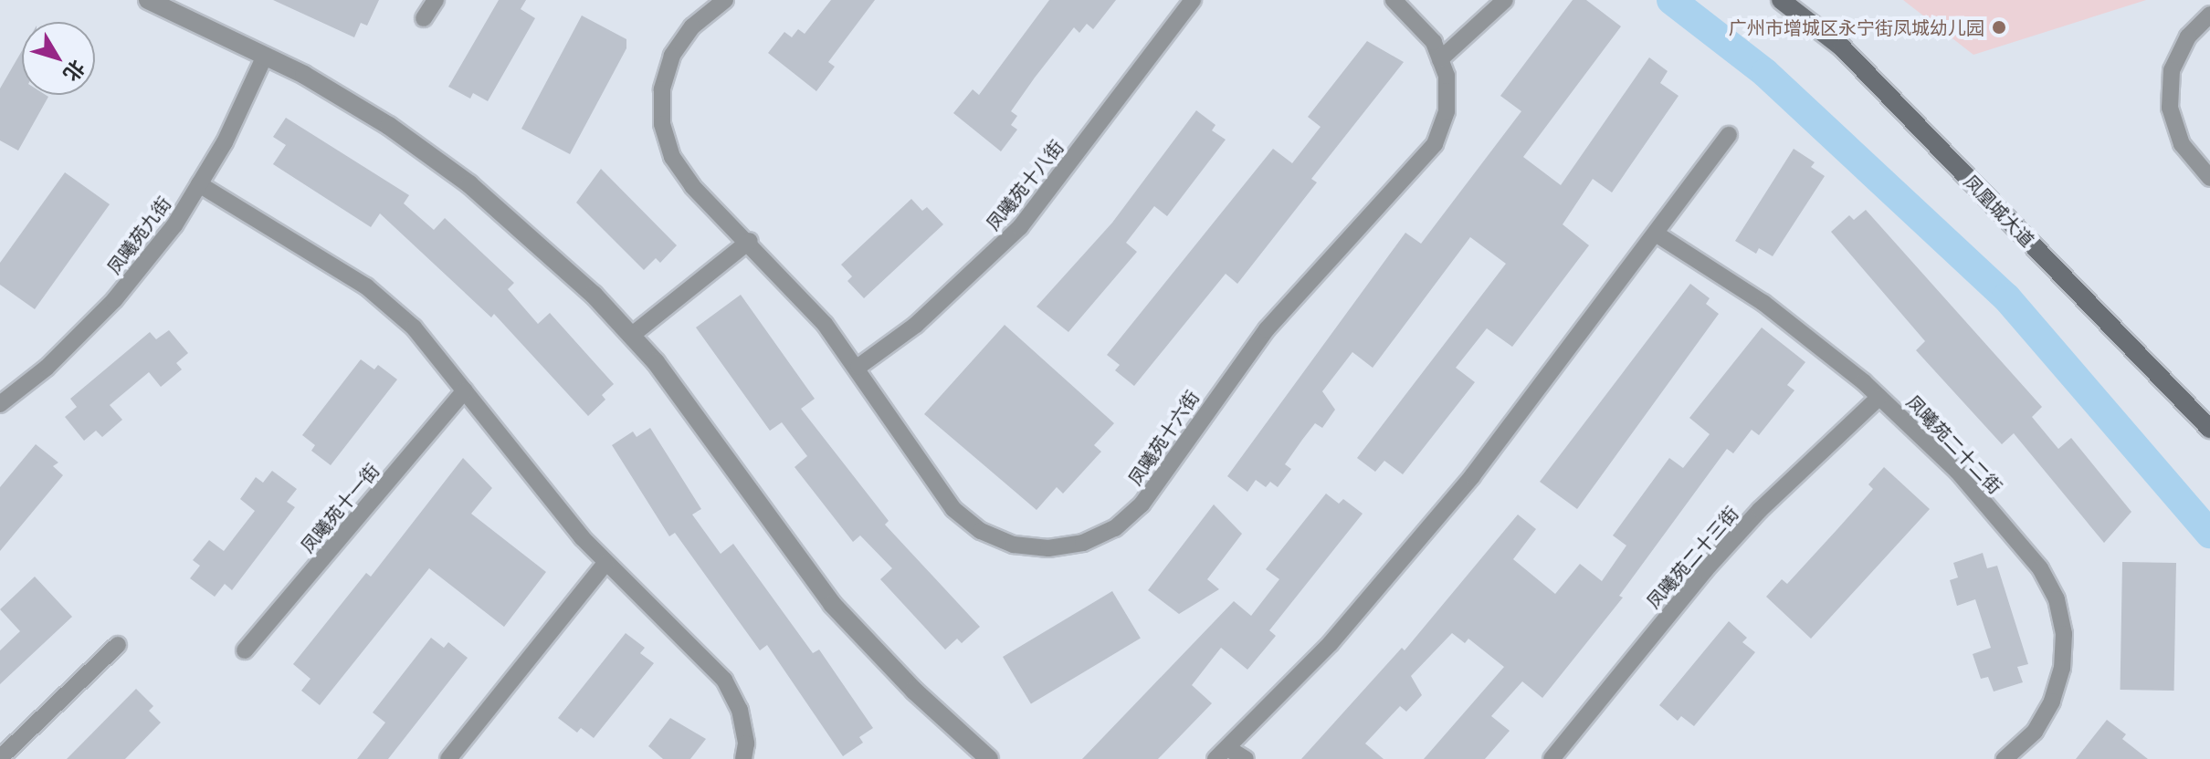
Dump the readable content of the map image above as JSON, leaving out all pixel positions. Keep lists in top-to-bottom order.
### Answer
{
  "streets": {
    "main road": ["凤凰城大道"],
    "lane": [
      "凤曦苑十八街",
      "凤曦苑九街",
      "凤曦苑十六街",
      "凤曦苑二十二街",
      "凤曦苑十一街",
      "凤曦苑二十三街"
    ]
  },
  "crossings": [
    ["凤曦苑十八街", "凤曦苑十六街"],
    ["凤曦苑二十二街", "凤曦苑二十三街"]
  ],
  "places": ["广州市增城区永宁街凤城幼儿园"],
  "north": "bottom right"
}
